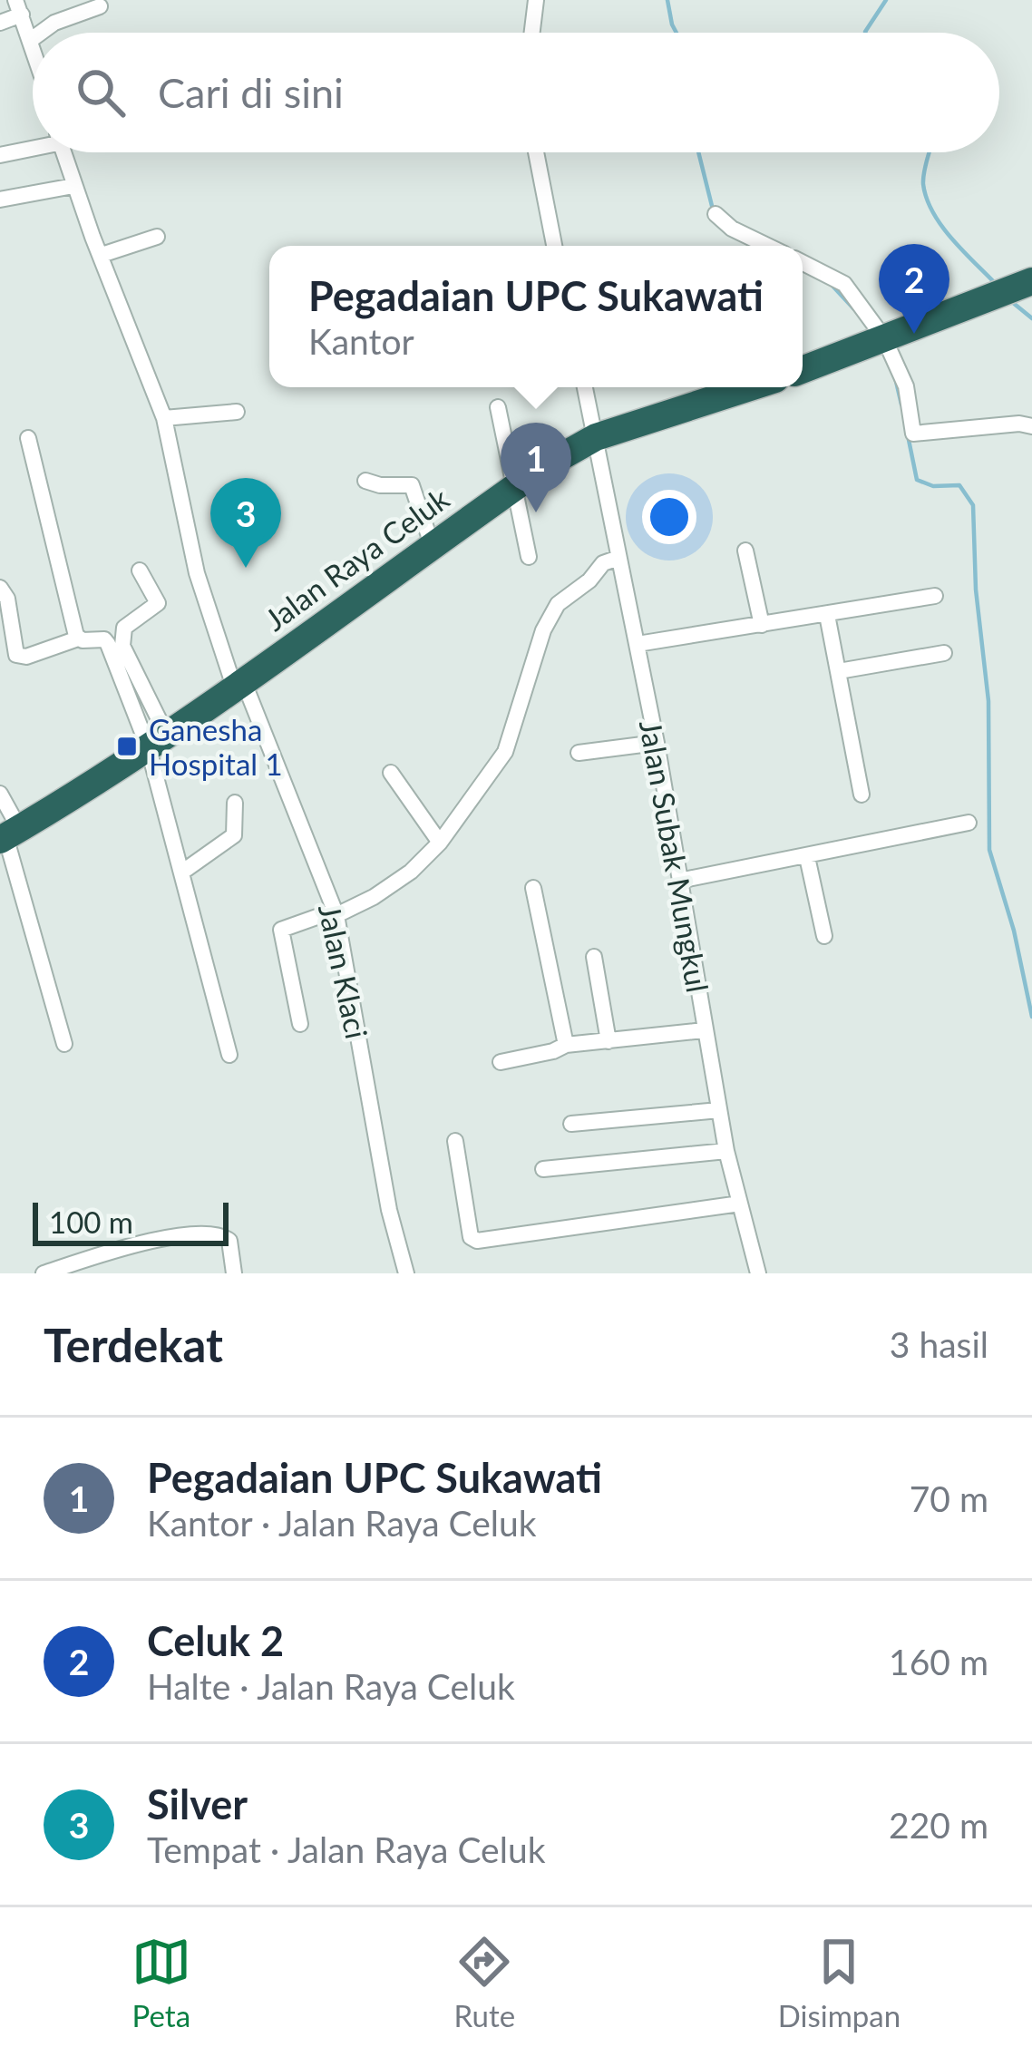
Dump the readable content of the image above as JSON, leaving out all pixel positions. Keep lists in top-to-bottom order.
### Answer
{
  "streets": {
    "highway": ["Jalan Raya Celuk"],
    "street": ["Jalan Subak Mungkul", "Jalan Klaci"]
  },
  "crossings": [
    ["Jalan Raya Celuk", "Jalan Subak Mungkul"],
    ["Jalan Raya Celuk", "Jalan Klaci"]
  ],
  "places": {
    "transit": ["Ganesha Hospital 1"]
  },
  "scale_bar": "100 m",
  "page": {
    "search": "Cari di sini",
    "pins": ["2", "1", "3"],
    "popup": ["Pegadaian UPC Sukawati", "Kantor"],
    "scale": "100 m",
    "heading": ["Terdekat", "3 hasil"],
    "list": [
      {
        "mark": "1",
        "name": "Pegadaian UPC Sukawati",
        "note": "Kantor · Jalan Raya Celuk",
        "value": "70 m"
      },
      {
        "mark": "2",
        "name": "Celuk 2",
        "note": "Halte · Jalan Raya Celuk",
        "value": "160 m"
      },
      {
        "mark": "3",
        "name": "Silver",
        "note": "Tempat · Jalan Raya Celuk",
        "value": "220 m"
      }
    ],
    "nav": ["Peta", "Rute", "Disimpan"]
  }
}
